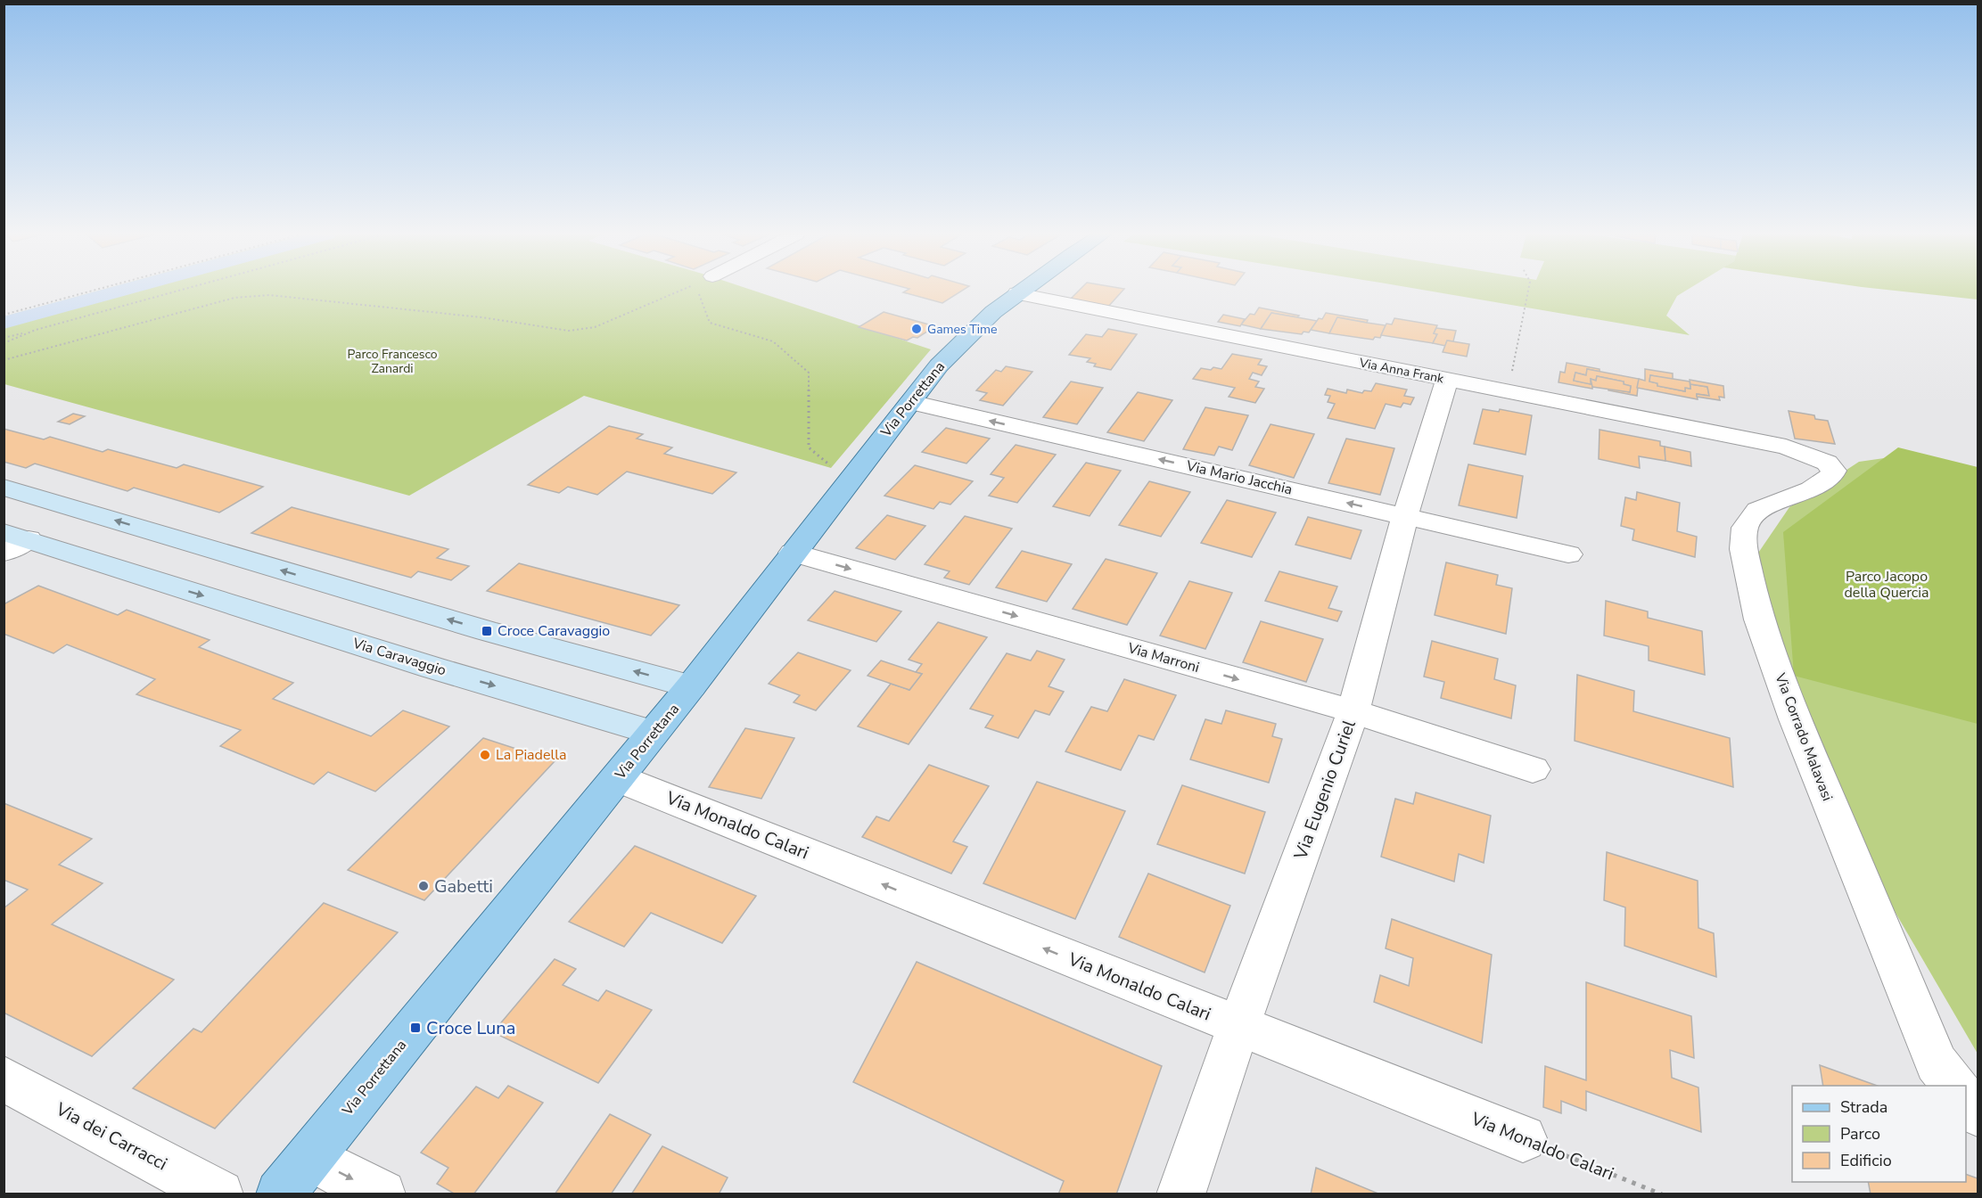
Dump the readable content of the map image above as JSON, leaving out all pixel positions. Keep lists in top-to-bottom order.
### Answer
{
  "streets": {
    "main road": ["Via Porrettana", "Via Caravaggio"],
    "street": [
      "Via Anna Frank",
      "Via Mario Jacchia",
      "Via Marroni",
      "Via Corrado Malavasi",
      "Via Eugenio Curiel",
      "Via Monaldo Calari",
      "Via dei Carracci"
    ]
  },
  "crossings": [
    ["Via Anna Frank", "Via Porrettana"],
    ["Via Anna Frank", "Via Corrado Malavasi"],
    ["Via Anna Frank", "Via Eugenio Curiel"],
    ["Via Porrettana", "Via Mario Jacchia"],
    ["Via Porrettana", "Via Caravaggio"],
    ["Via Porrettana", "Via Marroni"],
    ["Via Porrettana", "Via Monaldo Calari"],
    ["Via Mario Jacchia", "Via Eugenio Curiel"],
    ["Via Marroni", "Via Eugenio Curiel"],
    ["Via Eugenio Curiel", "Via Monaldo Calari"]
  ],
  "one_way": ["Via Mario Jacchia", "Via Marroni", "Via Monaldo Calari"],
  "parks": ["Parco Francesco Zanardi", "Parco Jacopo della Quercia"],
  "places": {
    "other": ["Games Time", "La Piadella", "Gabetti"],
    "transit": ["Croce Caravaggio", "Croce Luna"]
  },
  "legend": ["Strada", "Parco", "Edificio"]
}
